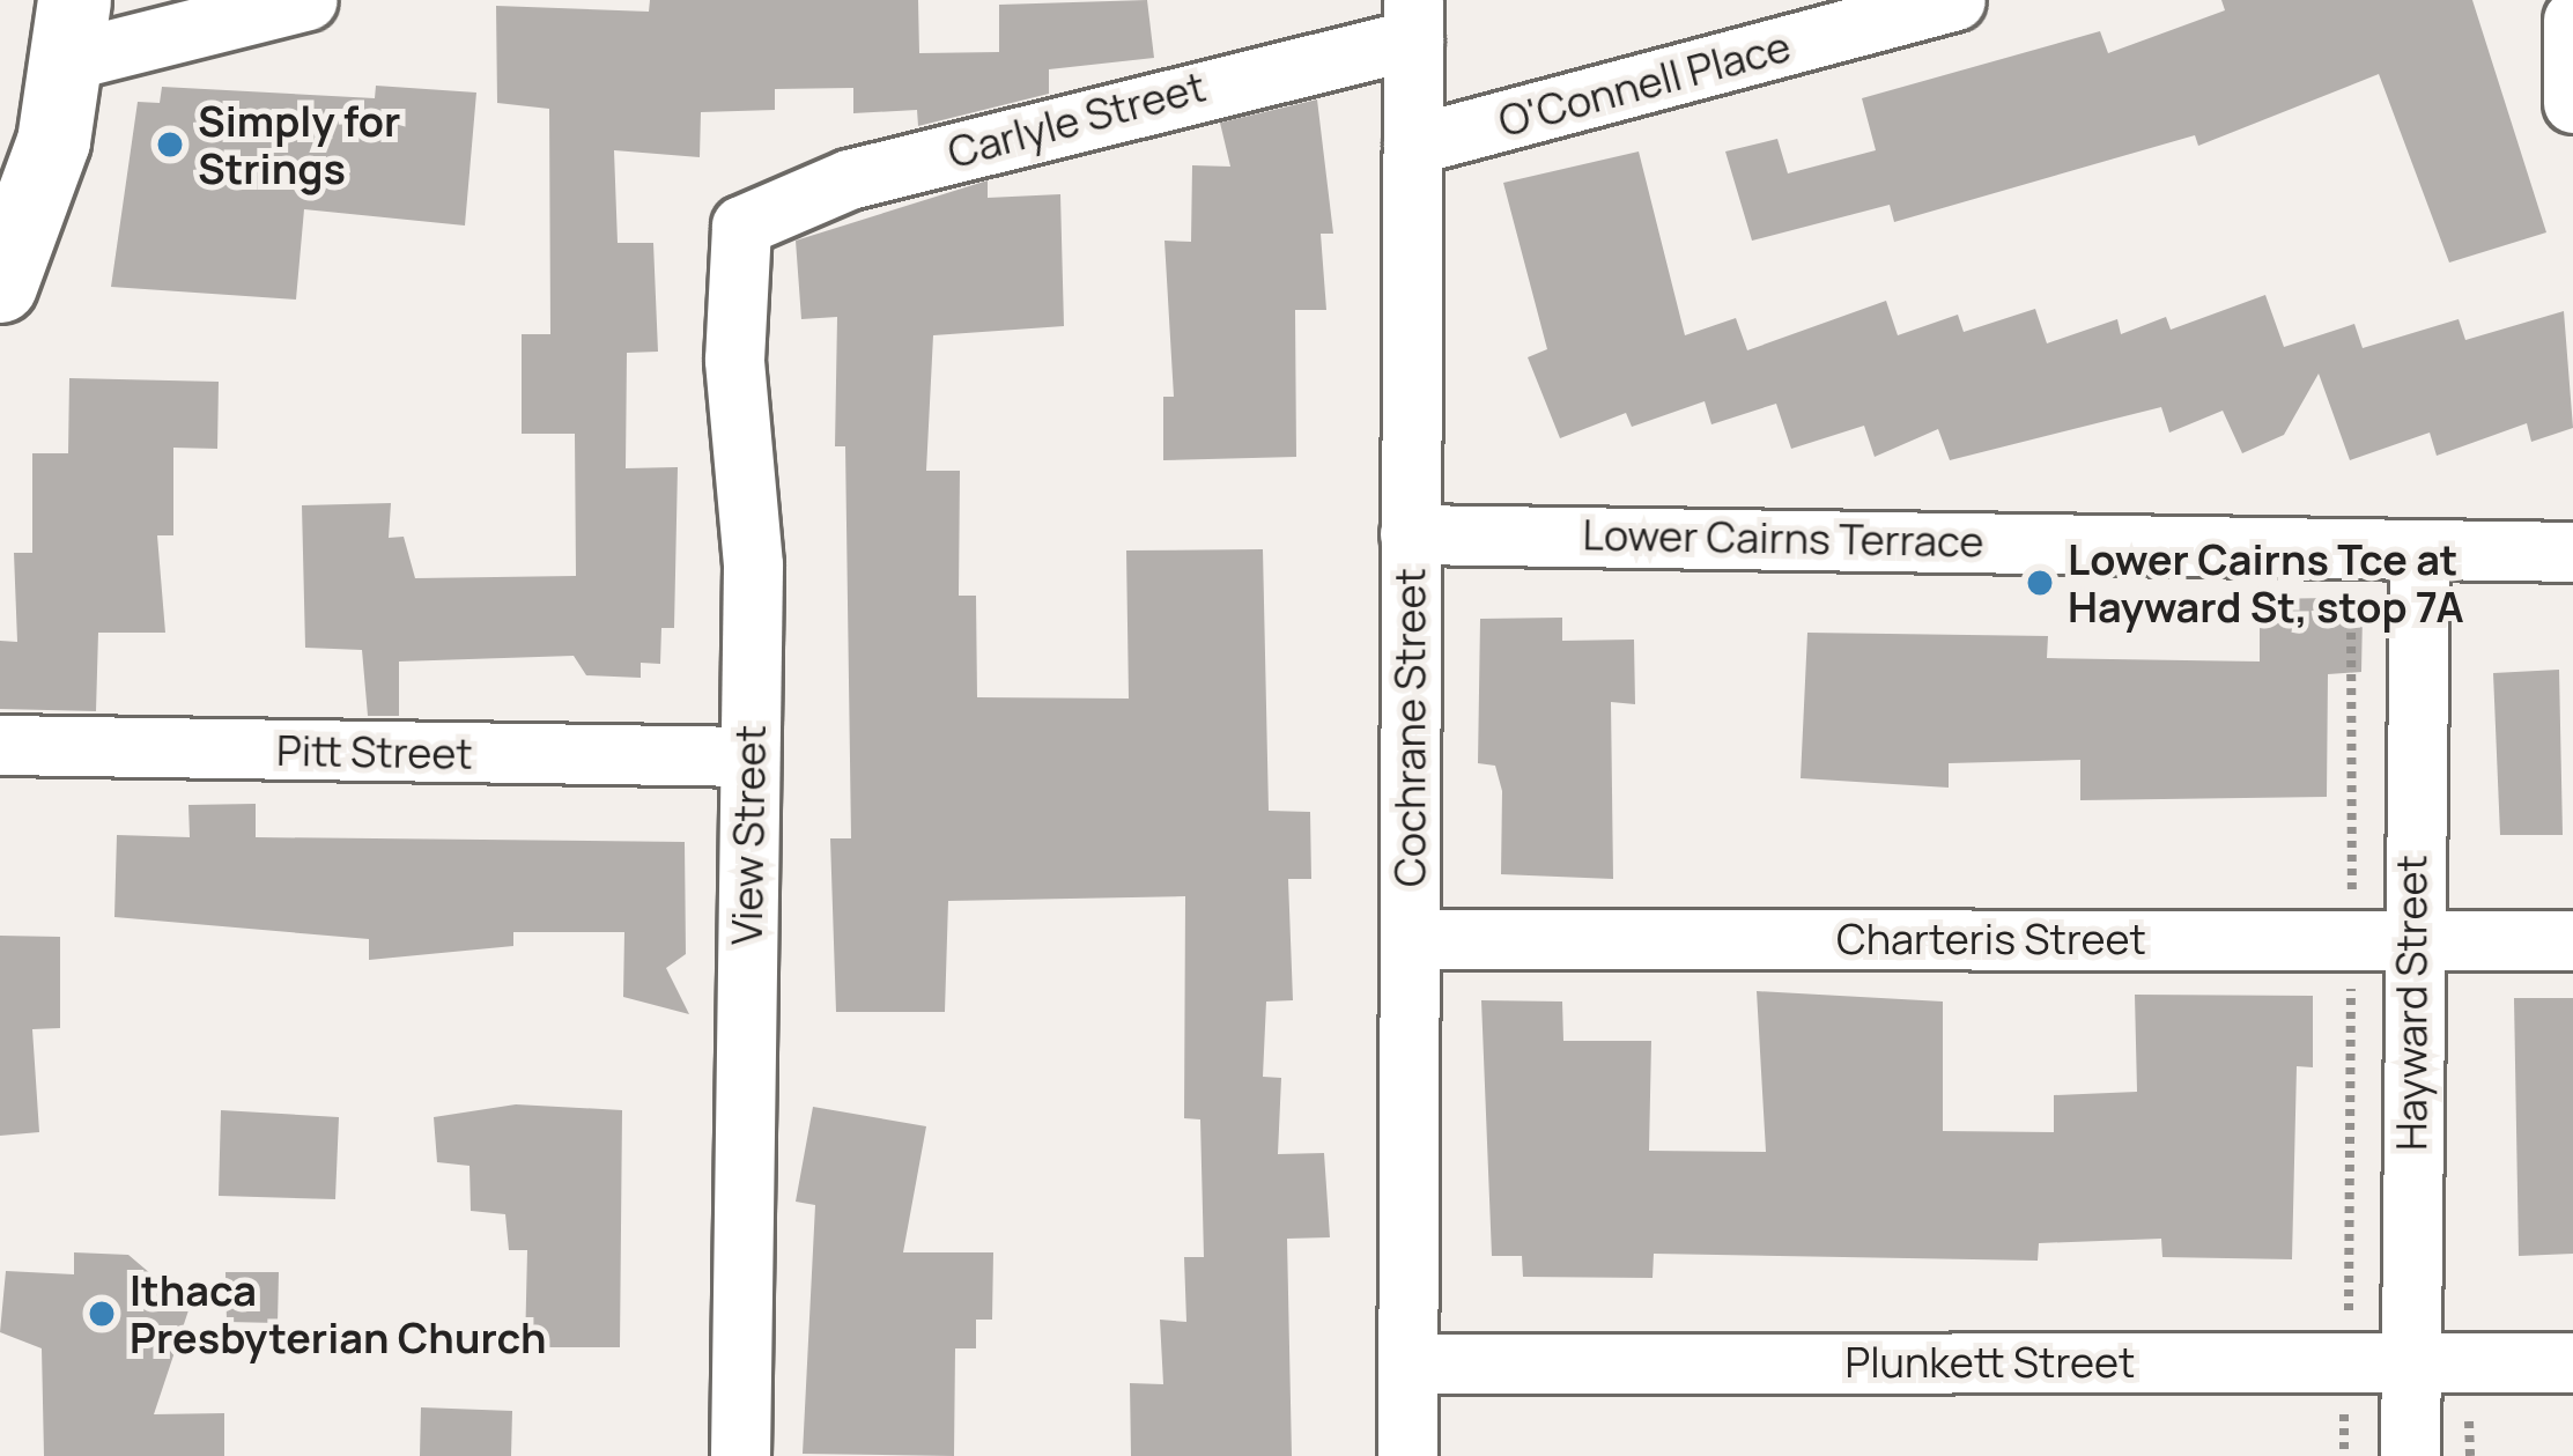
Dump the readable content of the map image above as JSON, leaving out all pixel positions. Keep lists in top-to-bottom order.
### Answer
{
  "streets": {
    "street": [
      "O'Connell Place",
      "Carlyle Street",
      "Lower Cairns Terrace",
      "Cochrane Street",
      "Pitt Street",
      "View Street",
      "Charteris Street",
      "Hayward Street",
      "Plunkett Street"
    ]
  },
  "crossings": [
    ["O'Connell Place", "Cochrane Street"],
    ["Carlyle Street", "Cochrane Street"],
    ["Carlyle Street", "View Street"],
    ["Lower Cairns Terrace", "Cochrane Street"],
    ["Lower Cairns Terrace", "Hayward Street"],
    ["Cochrane Street", "Charteris Street"],
    ["Cochrane Street", "Plunkett Street"],
    ["Pitt Street", "View Street"],
    ["Charteris Street", "Hayward Street"],
    ["Hayward Street", "Plunkett Street"]
  ],
  "places": ["Simply for Strings", "Lower Cairns Tce at Hayward St, stop 7A", "Ithaca Presbyterian Church"]
}
